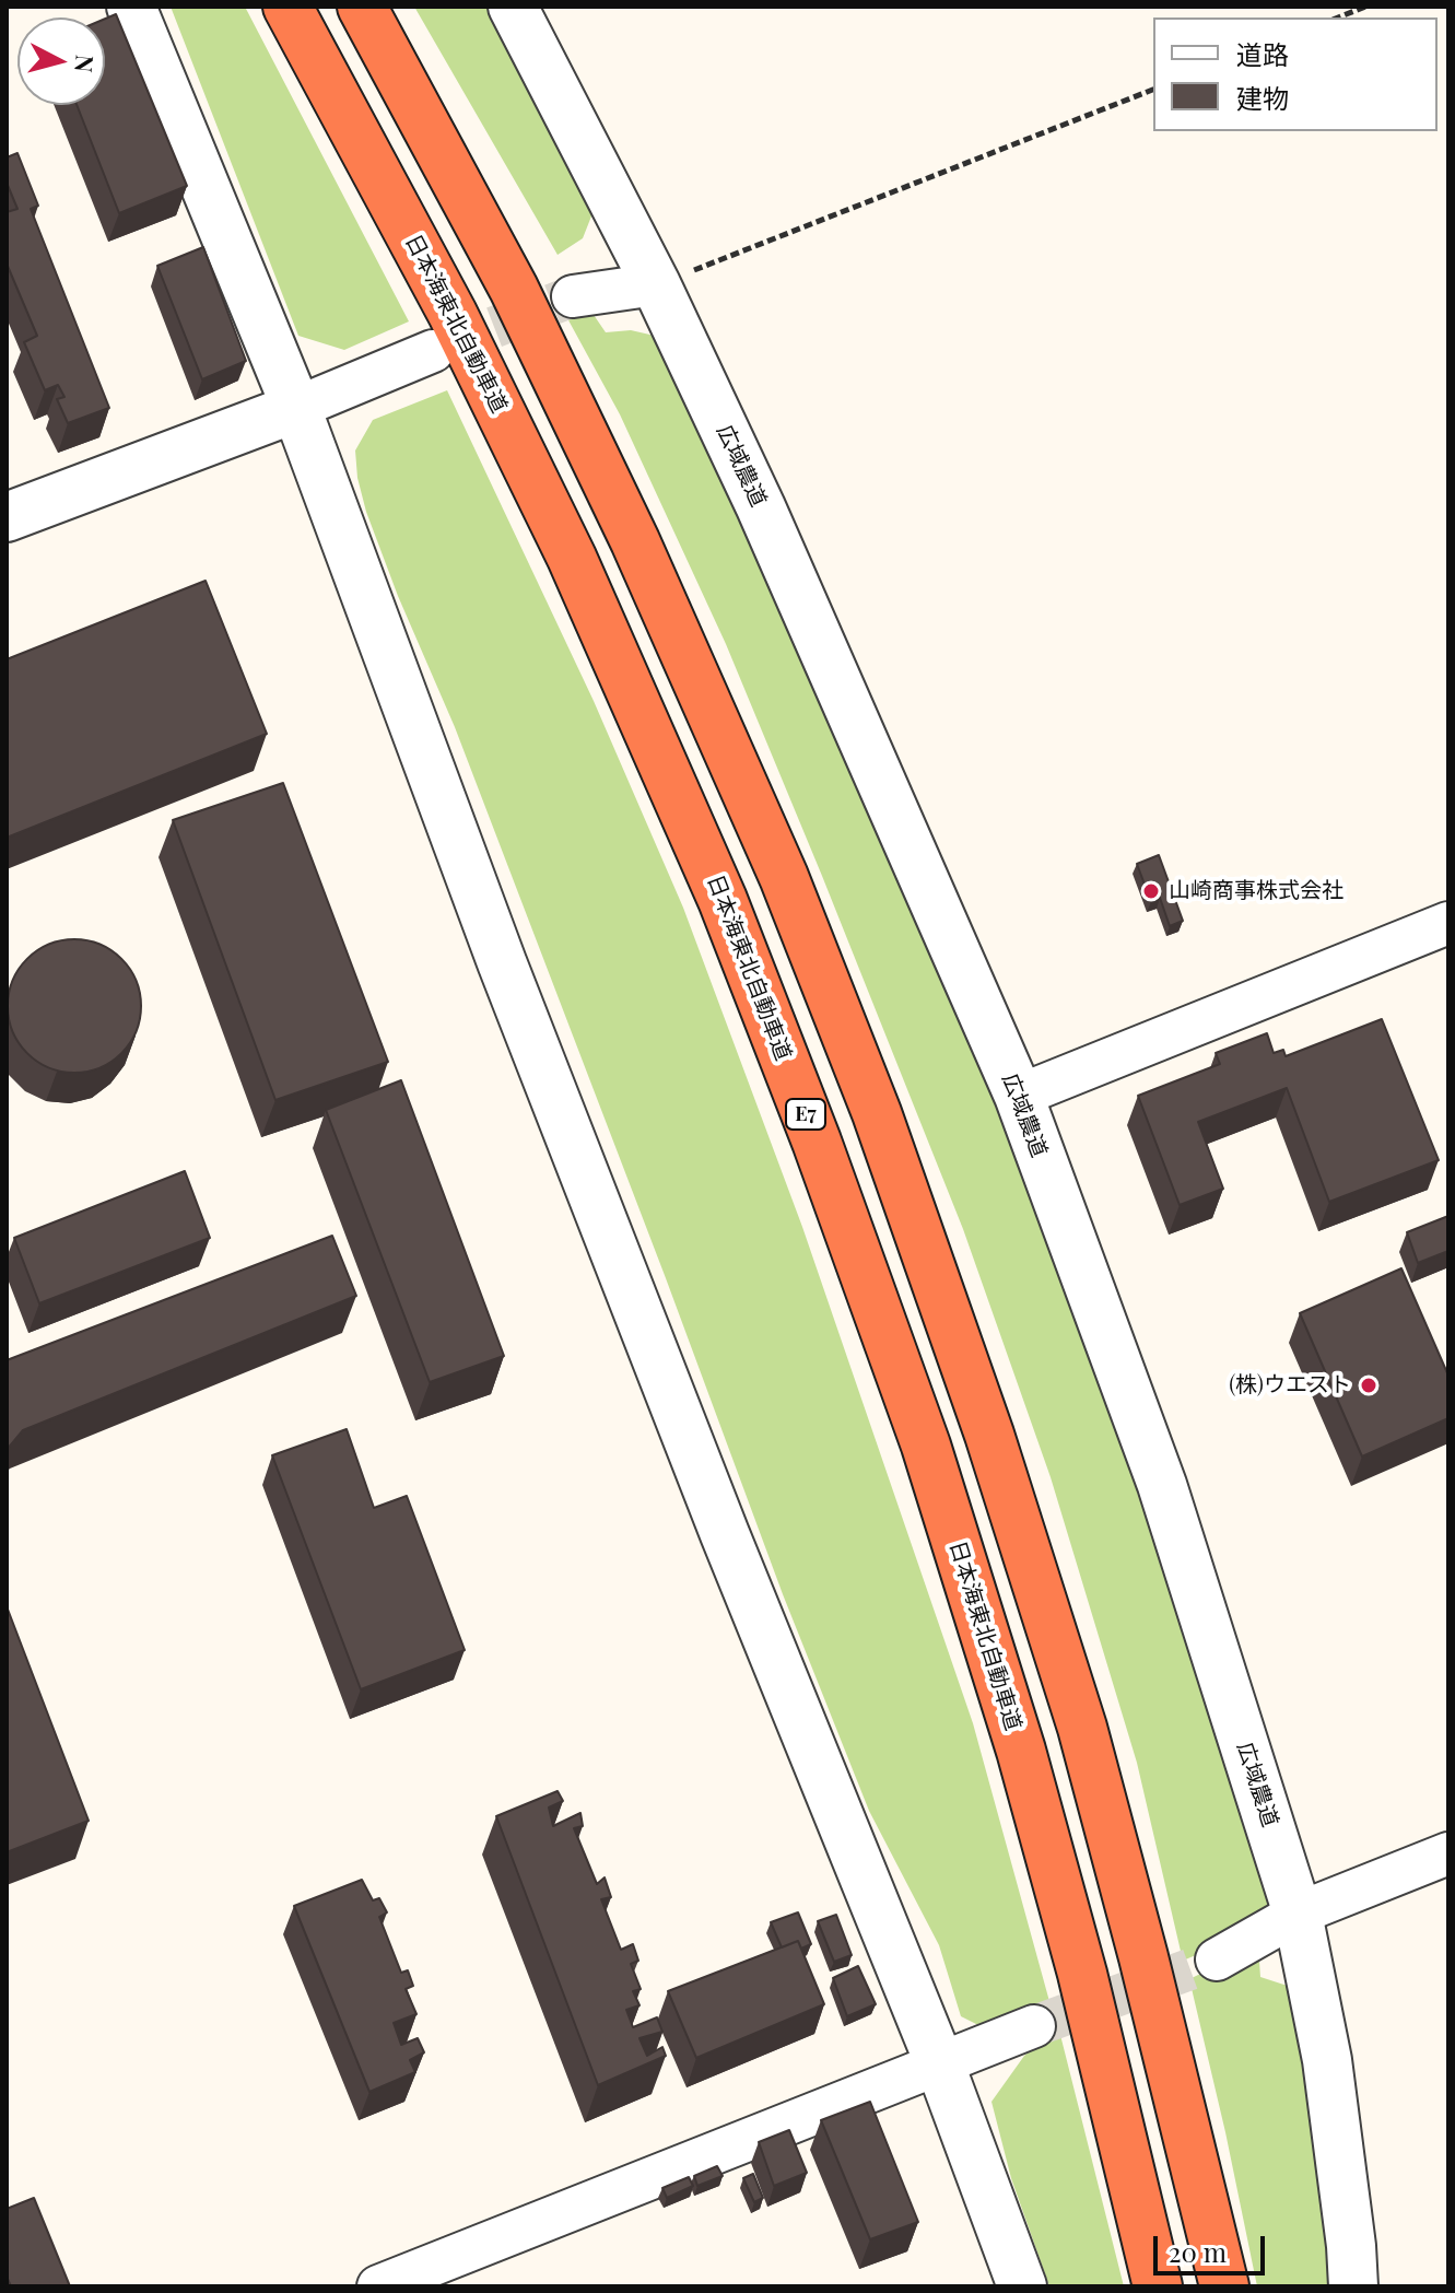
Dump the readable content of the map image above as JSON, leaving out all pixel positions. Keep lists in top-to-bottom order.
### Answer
{
  "streets": {
    "highway": ["日本海東北自動車道", "E7"],
    "street": ["広域農道"]
  },
  "places": ["山崎商事株式会社", "(株)ウエスト"],
  "legend": ["道路", "建物"],
  "scale_bar": "20 m",
  "north": "right"
}
